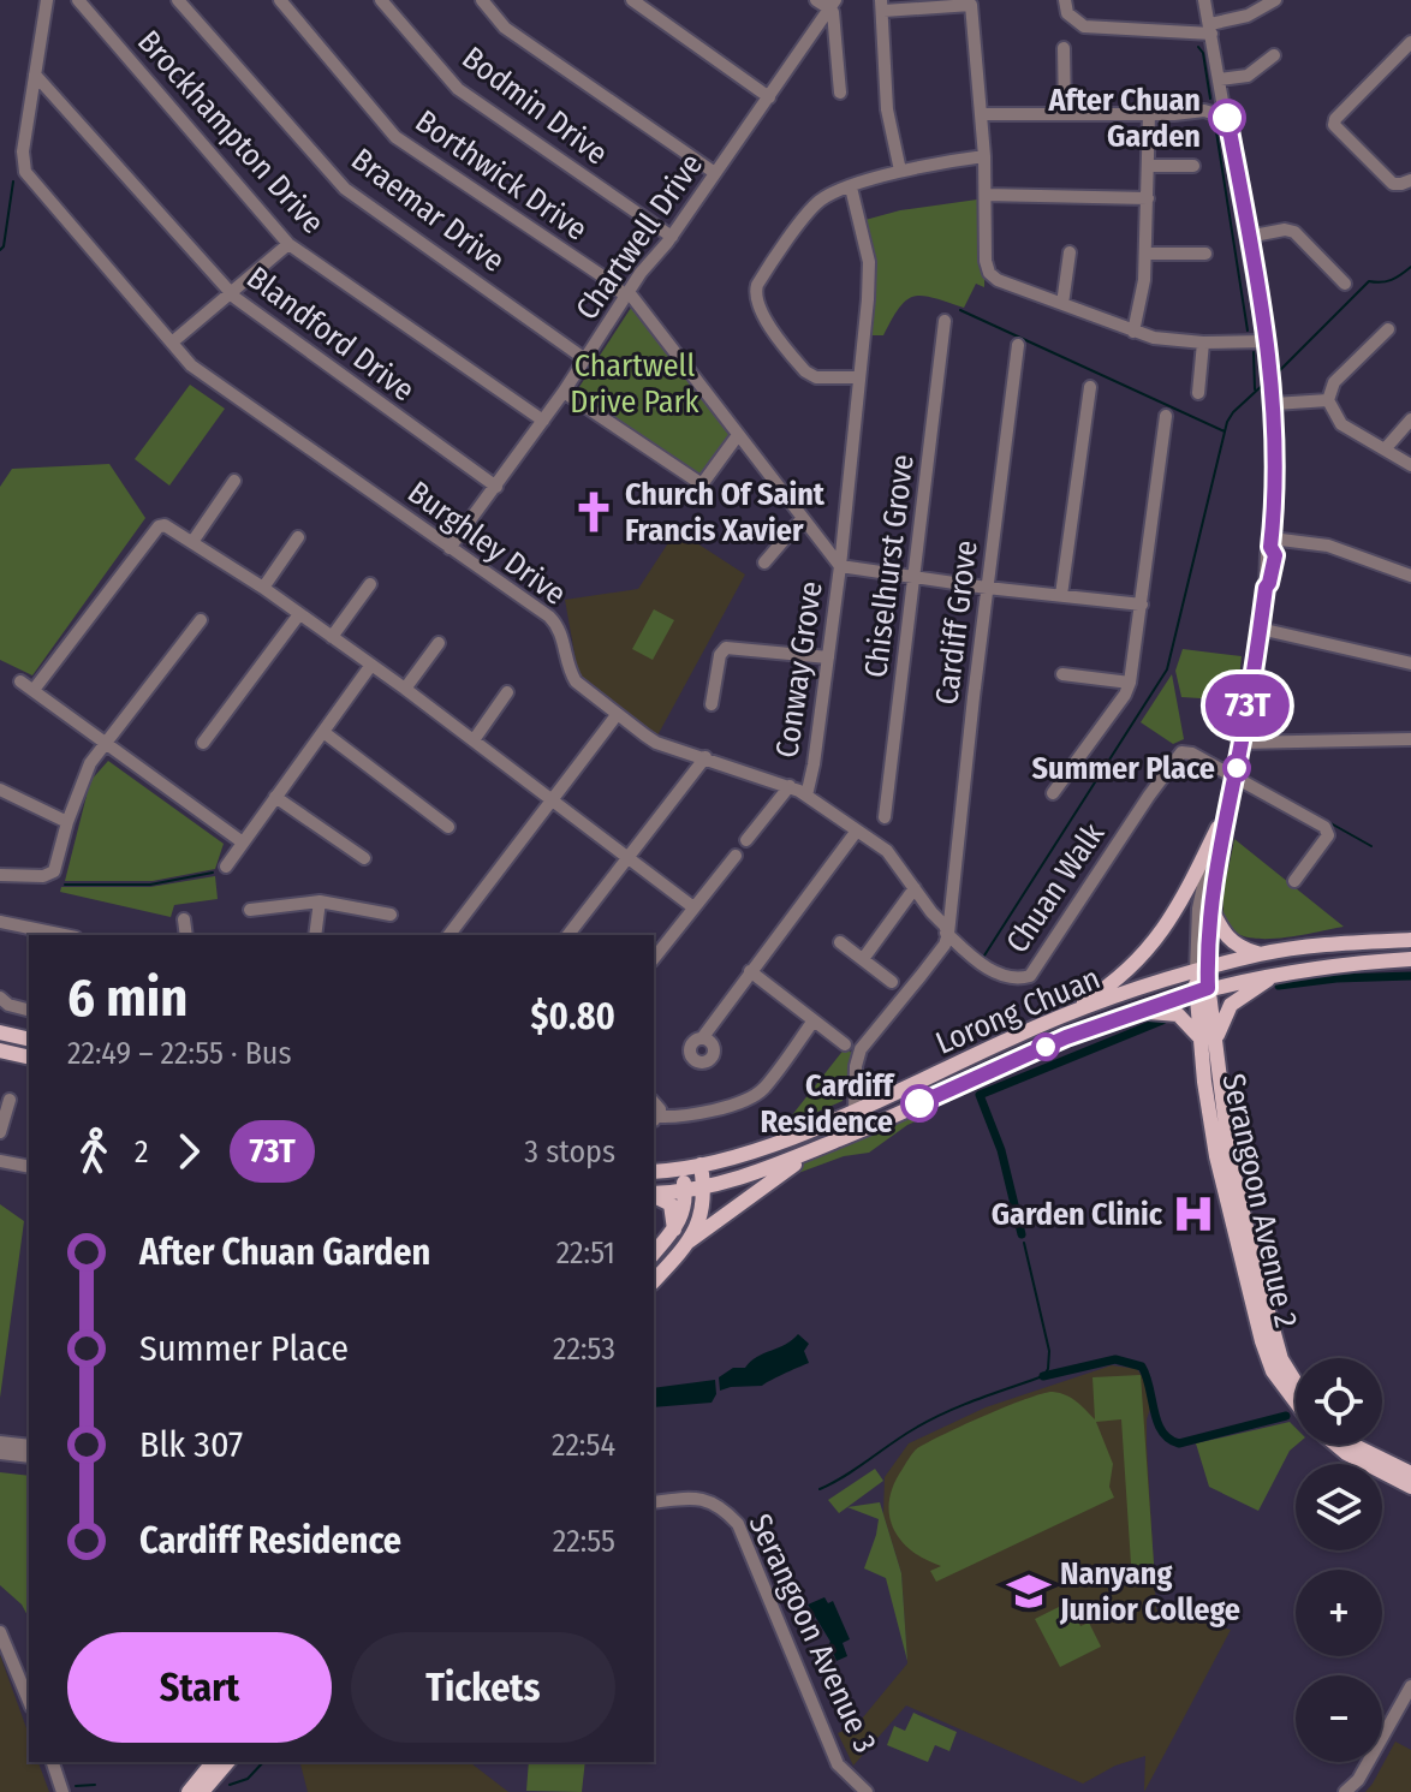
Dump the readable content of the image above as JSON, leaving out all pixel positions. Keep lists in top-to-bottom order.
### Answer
{
  "streets": {
    "main road": ["Lorong Chuan", "Serangoon Avenue 2"],
    "street": [
      "Bodmin Drive",
      "Brockhampton Drive",
      "Borthwick Drive",
      "Braemar Drive",
      "Chartwell Drive",
      "Blandford Drive",
      "Burghley Drive",
      "Chiselhurst Grove",
      "Cardiff Grove",
      "Conway Grove",
      "Chuan Walk",
      "Serangoon Avenue 3"
    ]
  },
  "crossings": [
    ["Bodmin Drive", "Chartwell Drive"],
    ["Brockhampton Drive", "Chartwell Drive"],
    ["Borthwick Drive", "Chartwell Drive"],
    ["Borthwick Drive", "Conway Grove"],
    ["Braemar Drive", "Chartwell Drive"],
    ["Chartwell Drive", "Blandford Drive"],
    ["Chartwell Drive", "Burghley Drive"],
    ["Blandford Drive", "Burghley Drive"],
    ["Burghley Drive", "Cardiff Grove"],
    ["Burghley Drive", "Conway Grove"],
    ["Burghley Drive", "Chuan Walk"],
    ["Cardiff Grove", "Chuan Walk"],
    ["Lorong Chuan", "Serangoon Avenue 2"]
  ],
  "parks": ["Chartwell Drive Park"],
  "places": {
    "other": ["After Chuan Garden", "Summer Place", "Cardiff Residence"],
    "church": ["Church Of Saint Francis Xavier"],
    "hospital": ["Garden Clinic"],
    "school or university": ["Nanyang Junior College"]
  },
  "lines": ["bus line 73T"],
  "page": {
    "on_map": "73T",
    "heading": ["6 min", "22:49 – 22:55 · Bus", "$0.80"],
    "legs": ["2", "73T", "3 stops"],
    "list": [
      {
        "name": "After Chuan Garden",
        "value": "22:51"
      },
      {
        "name": "Summer Place",
        "value": "22:53"
      },
      {
        "name": "Blk 307",
        "value": "22:54"
      },
      {
        "name": "Cardiff Residence",
        "value": "22:55"
      }
    ],
    "map_buttons": ["+", "−"],
    "buttons": ["Start", "Tickets"]
  }
}
